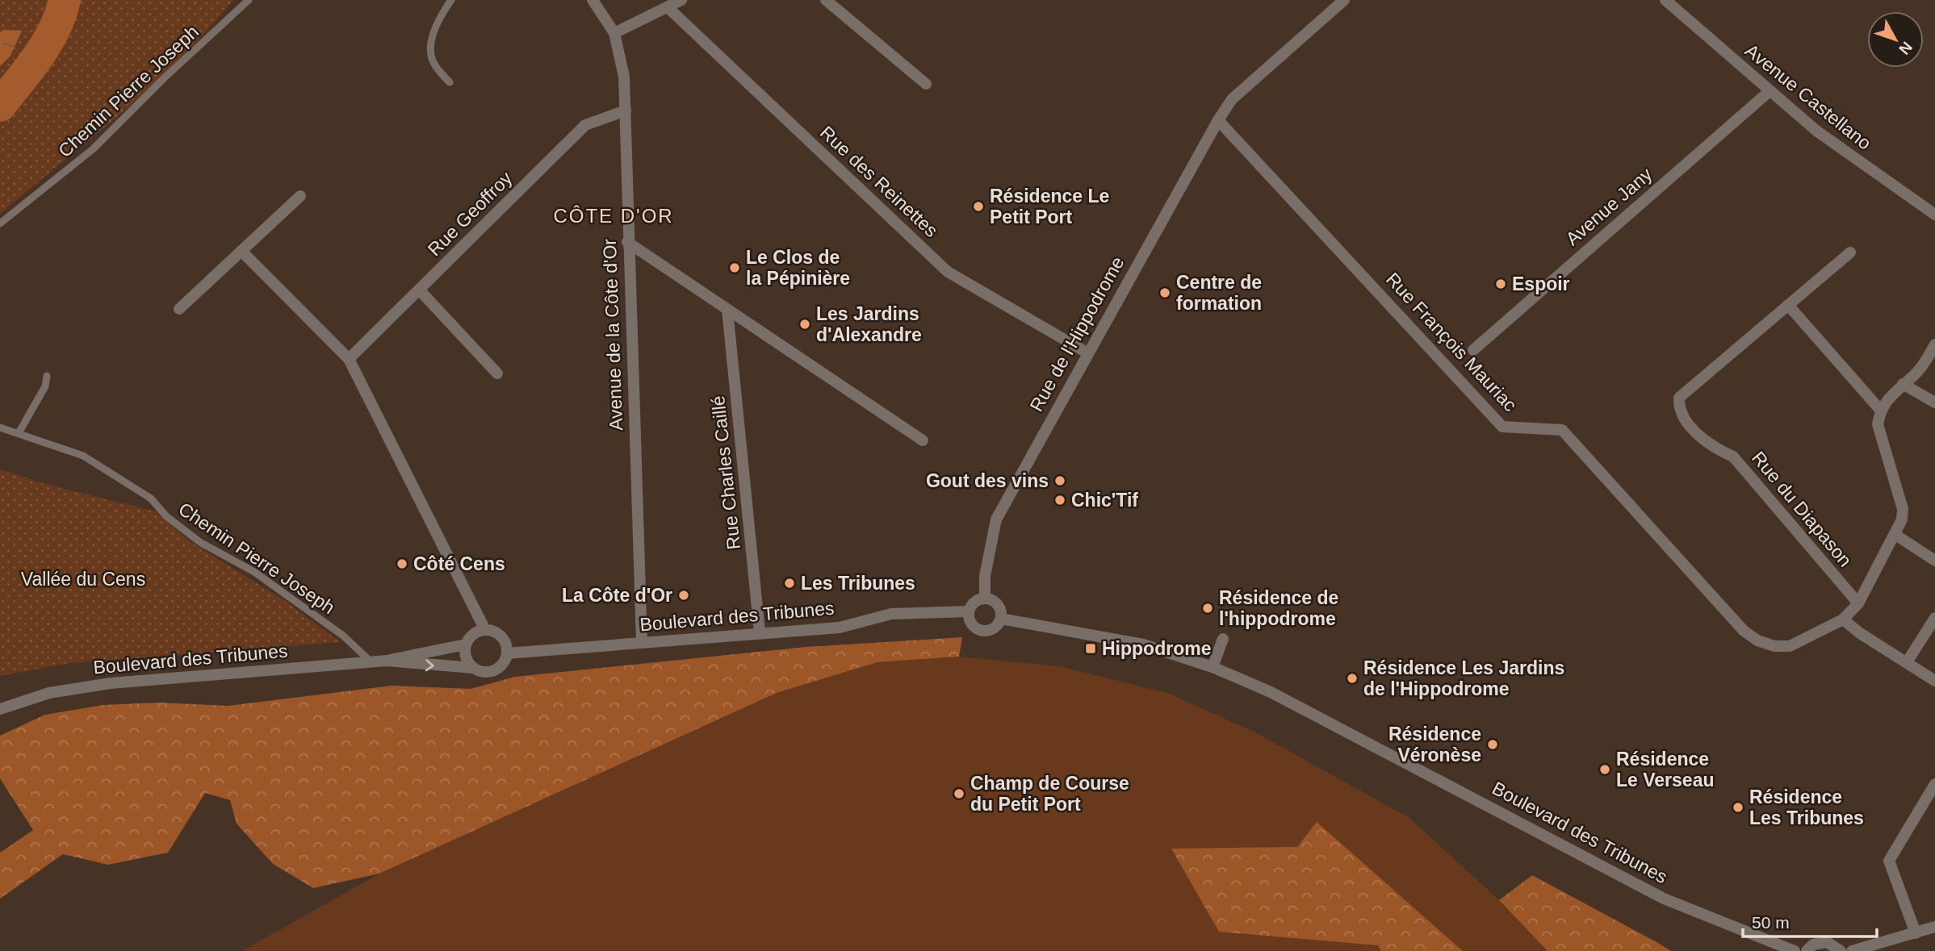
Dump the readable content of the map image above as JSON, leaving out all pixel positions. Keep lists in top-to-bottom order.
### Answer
{
  "streets": {
    "street": [
      "Avenue Castellano",
      "Rue des Reinettes",
      "Avenue Jany",
      "Rue Geoffroy",
      "Rue de l'Hippodrome",
      "Avenue de la Côte d'Or",
      "Rue François Mauriac",
      "Rue Charles Caillé",
      "Rue du Diapason",
      "Boulevard des Tribunes"
    ],
    "lane": ["Chemin Pierre Joseph"]
  },
  "crossings": [
    ["Chemin Pierre Joseph", "Boulevard des Tribunes"],
    ["Avenue Castellano", "Avenue Jany"],
    ["Rue des Reinettes", "Rue de l'Hippodrome"],
    ["Rue Geoffroy", "Avenue de la Côte d'Or"],
    ["Rue de l'Hippodrome", "Rue François Mauriac"],
    ["Rue de l'Hippodrome", "Boulevard des Tribunes"],
    ["Avenue de la Côte d'Or", "Boulevard des Tribunes"],
    ["Rue François Mauriac", "Rue du Diapason"],
    ["Rue Charles Caillé", "Boulevard des Tribunes"]
  ],
  "districts": ["CÔTE D'OR"],
  "parks": ["Vallée du Cens"],
  "places": {
    "other": [
      "Résidence Le Petit Port",
      "Le Clos de la Pépinière",
      "Espoir",
      "Centre de formation",
      "Les Jardins d'Alexandre",
      "Gout des vins",
      "Chic'Tif",
      "Côté Cens",
      "Les Tribunes",
      "La Côte d'Or",
      "Résidence de l'hippodrome",
      "Résidence Les Jardins de l'Hippodrome",
      "Résidence Véronèse",
      "Résidence Le Verseau",
      "Champ de Course du Petit Port",
      "Résidence Les Tribunes"
    ],
    "transit": ["Hippodrome"]
  },
  "scale_bar": "50 m",
  "north": "bottom right"
}
